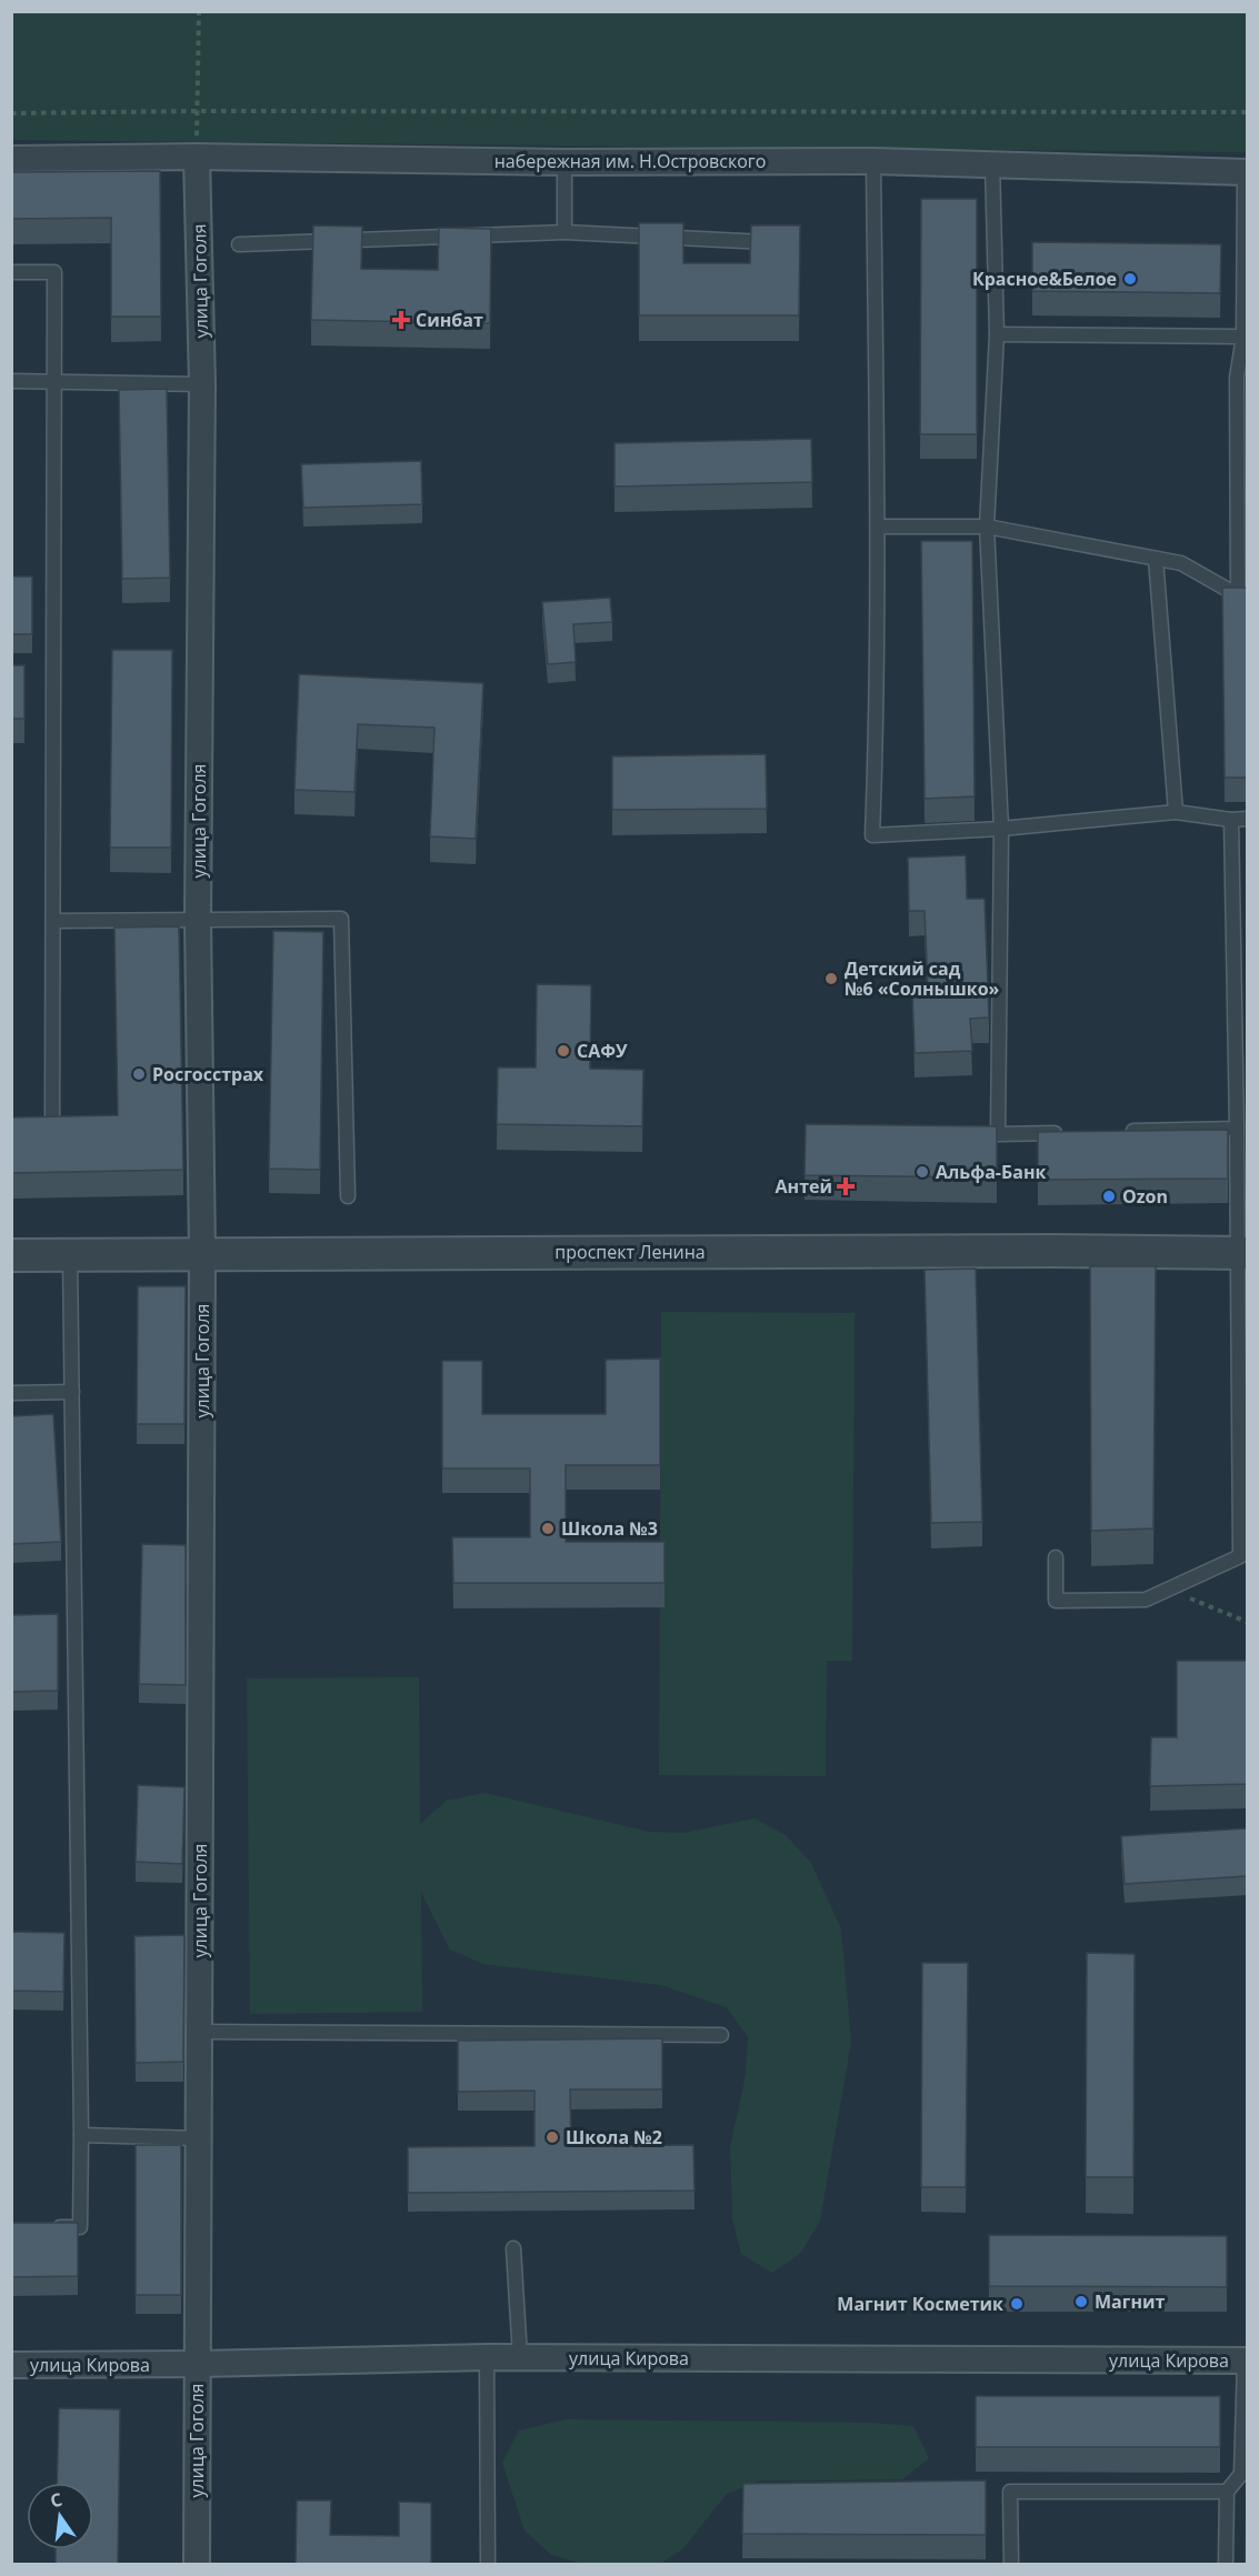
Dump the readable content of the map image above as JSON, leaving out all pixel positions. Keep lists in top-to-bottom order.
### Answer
{
  "streets": {
    "street": [
      "набережная им. Н.Островского",
      "улица Гоголя",
      "проспект Ленина",
      "улица Кирова"
    ]
  },
  "crossings": [
    ["набережная им. Н.Островского", "улица Гоголя"],
    ["улица Гоголя", "проспект Ленина"],
    ["улица Гоголя", "улица Кирова"]
  ],
  "places": {
    "other": [
      "Красное&Белое",
      "Детский сад №6 «Солнышко»",
      "САФУ",
      "Росгосстрах",
      "Альфа-Банк",
      "Ozon",
      "Школа №3",
      "Школа №2",
      "Магнит",
      "Магнит Косметик"
    ],
    "health": ["Синбат", "Антей"]
  },
  "north": "top"
}
